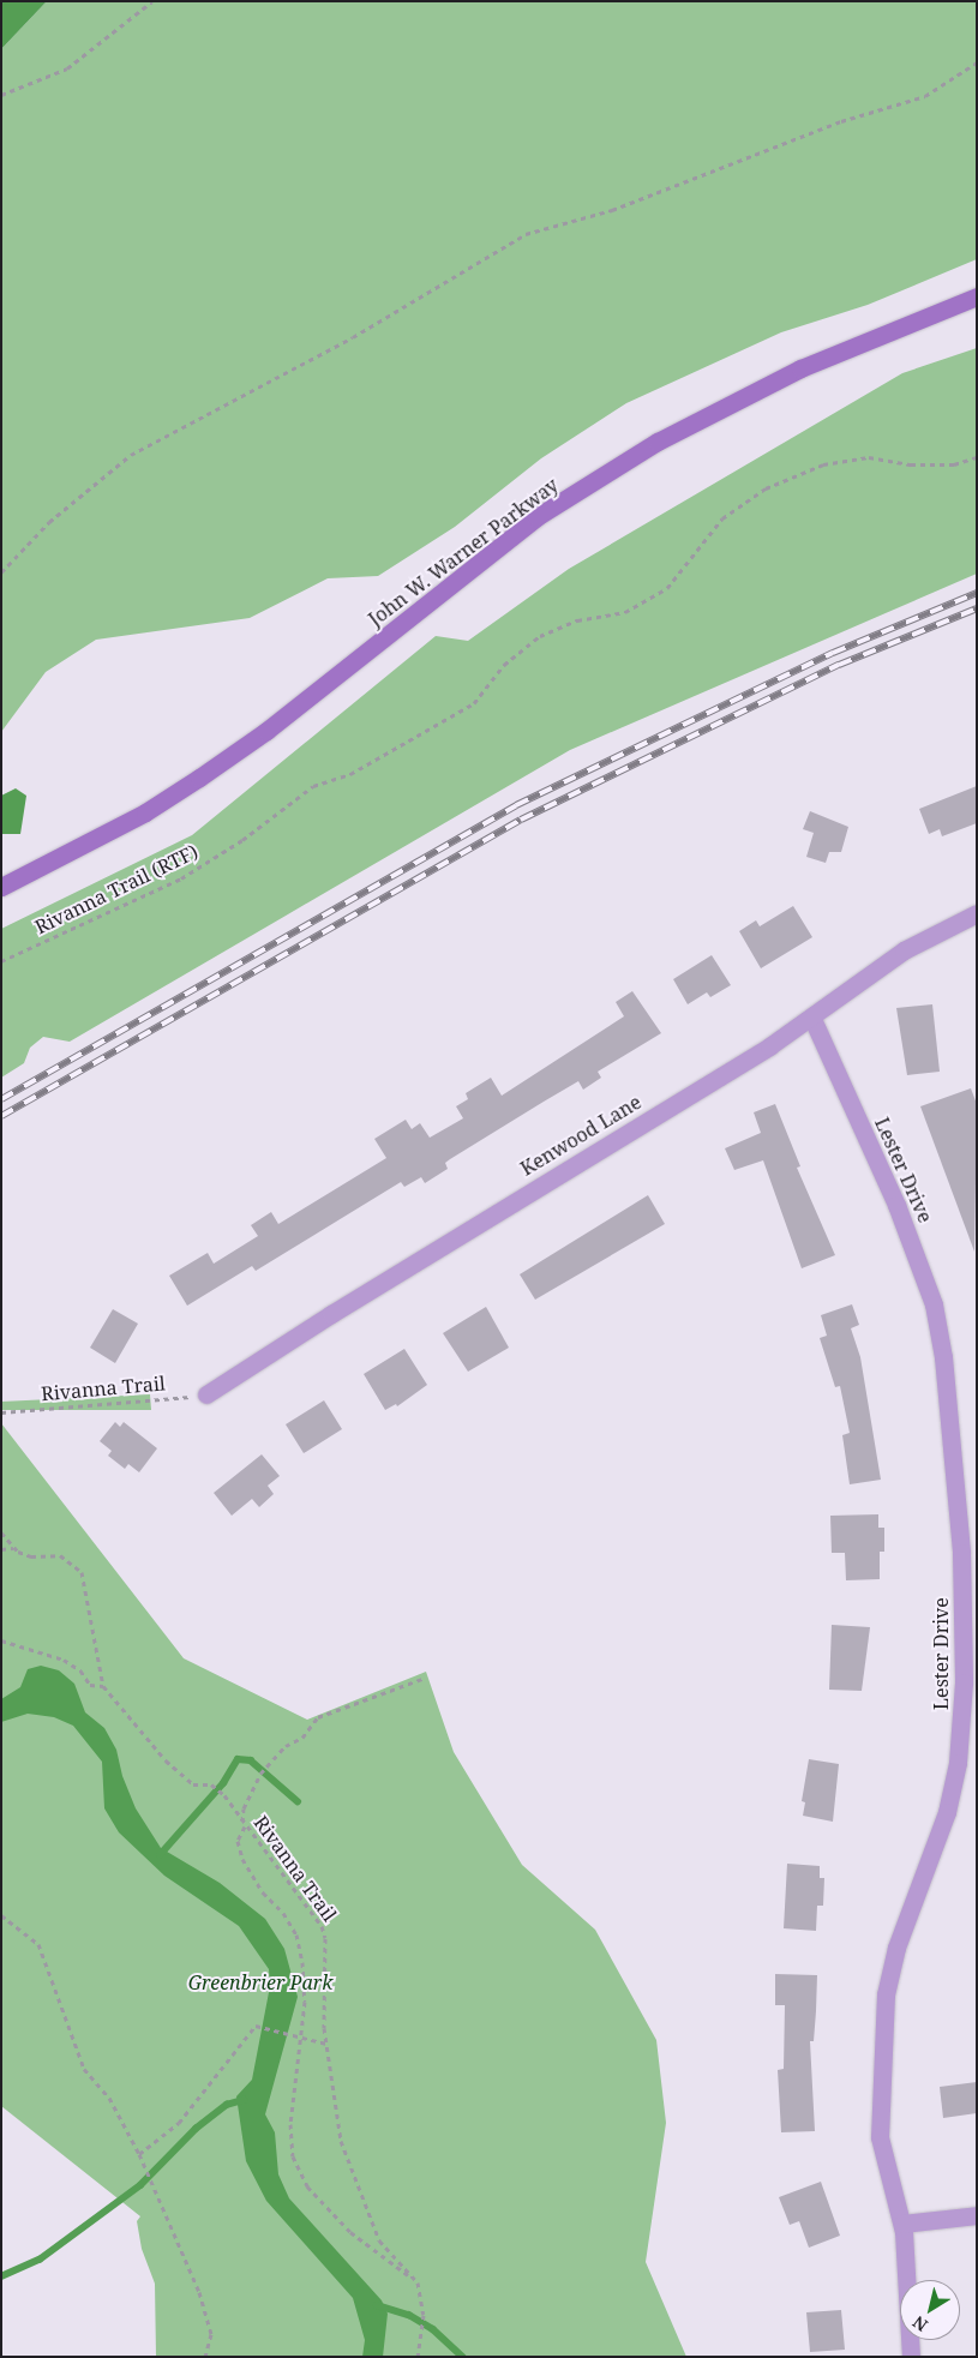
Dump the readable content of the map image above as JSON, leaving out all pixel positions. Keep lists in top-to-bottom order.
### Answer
{
  "streets": {
    "main road": ["John W. Warner Parkway"],
    "street": ["Kenwood Lane", "Lester Drive"],
    "path": ["Rivanna Trail (RTF)", "Rivanna Trail"]
  },
  "crossings": [
    ["Kenwood Lane", "Lester Drive"],
    ["Kenwood Lane", "Rivanna Trail"]
  ],
  "parks": ["Greenbrier Park"],
  "north": "bottom left"
}
